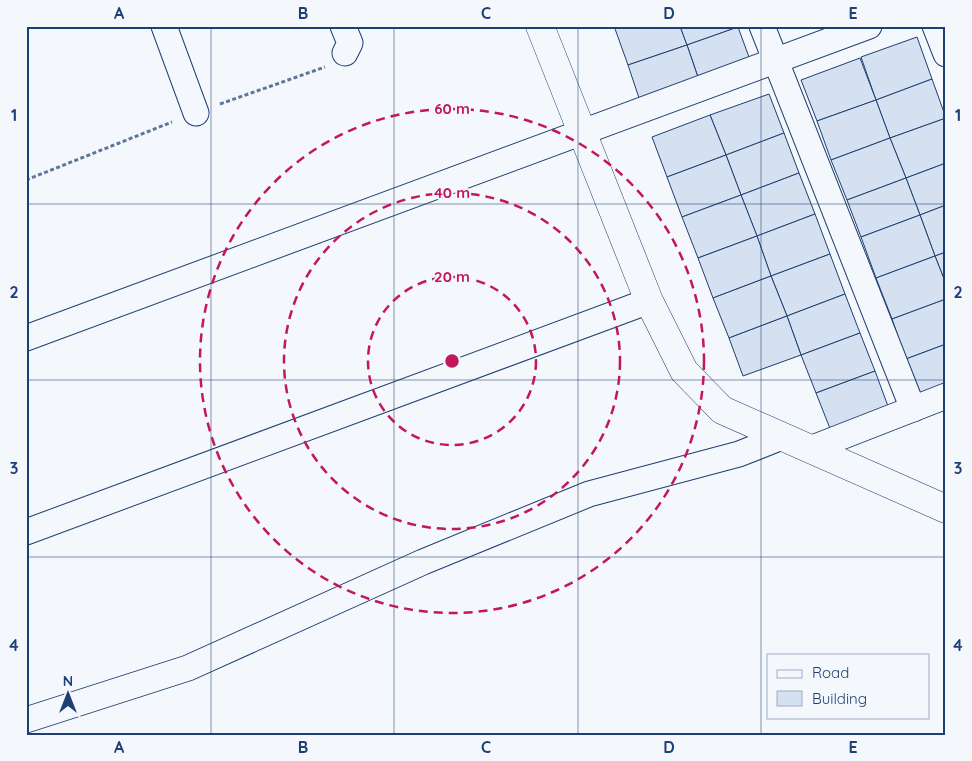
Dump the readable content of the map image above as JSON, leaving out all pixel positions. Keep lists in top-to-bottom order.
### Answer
{
  "legend": ["Road", "Building"],
  "north": "top",
  "grid": {
    "columns": [
      "A",
      "B",
      "C",
      "D",
      "E"
    ],
    "rows": [
      "1",
      "2",
      "3",
      "4"
    ]
  },
  "rings": ["60 m", "40 m", "20 m"]
}
